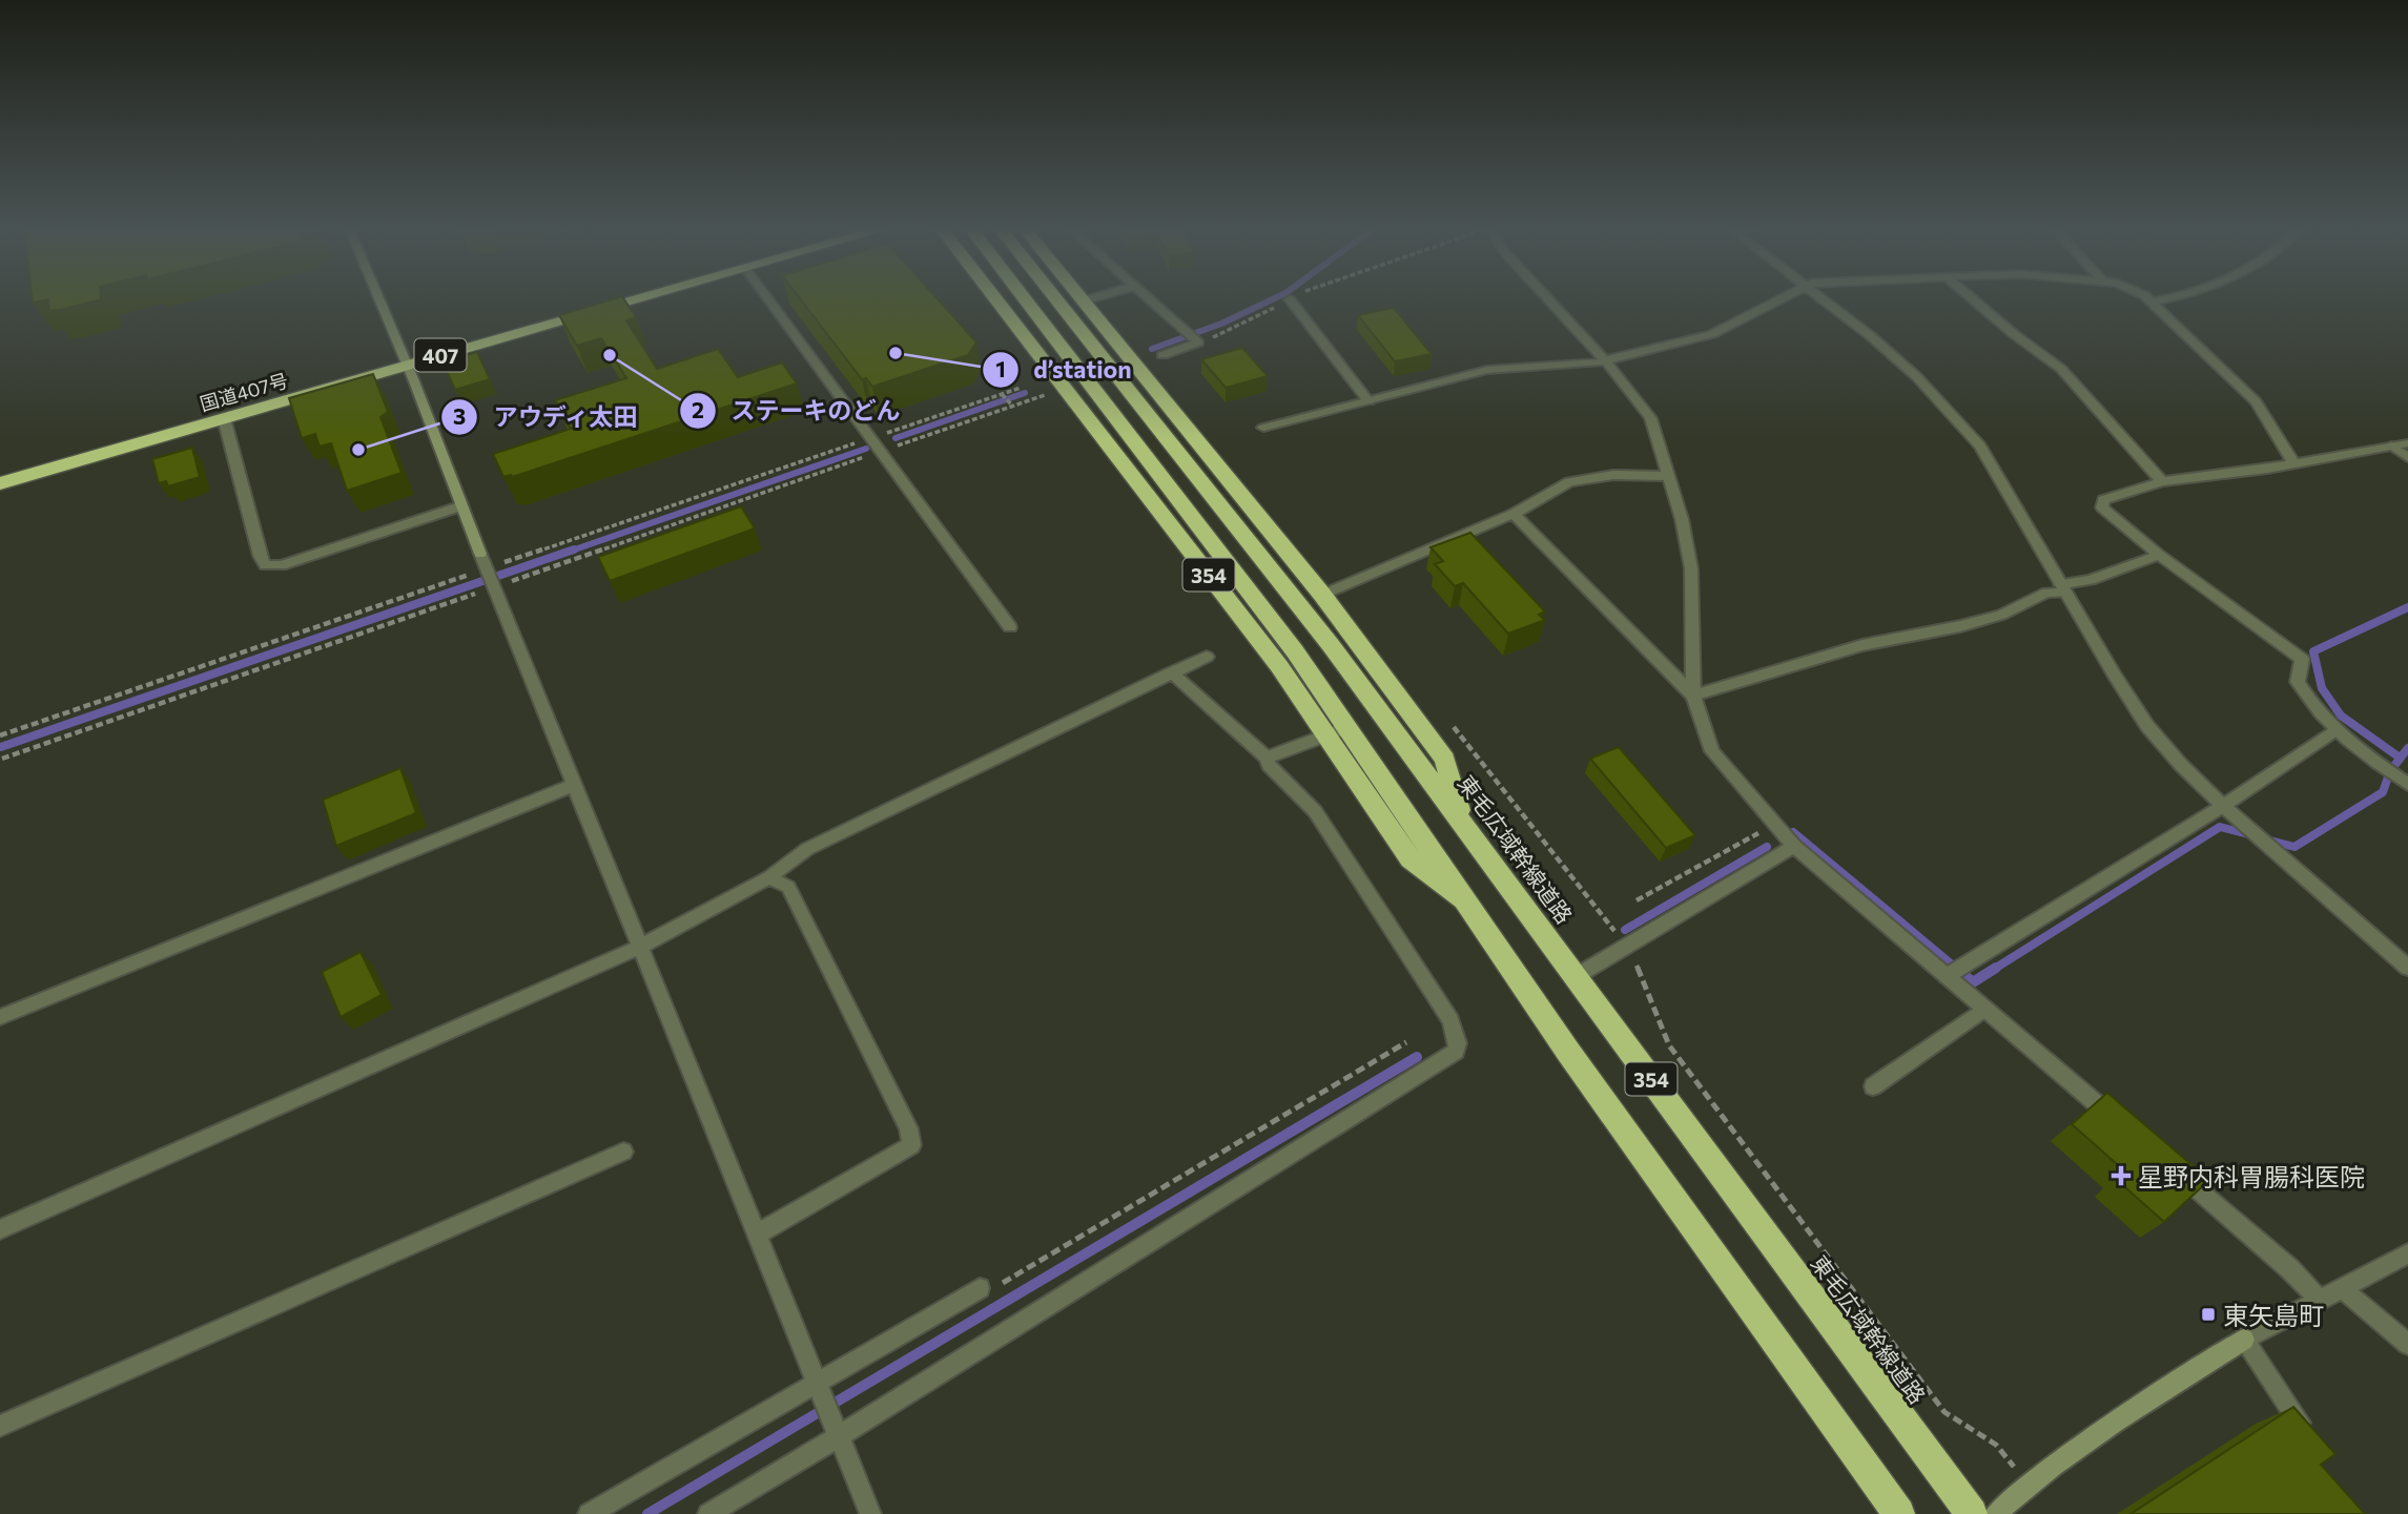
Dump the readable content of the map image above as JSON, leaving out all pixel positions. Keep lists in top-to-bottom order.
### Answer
{
  "streets": {
    "highway": [
      "407",
      "国道407号",
      "354",
      "東毛広域幹線道路"
    ]
  },
  "crossings": [
    ["354", "東毛広域幹線道路"]
  ],
  "places": {
    "other": ["d’station", "ステーキのどん", "アウディ太田"],
    "health": ["星野内科胃腸科医院"],
    "transit": ["東矢島町"]
  }
}
